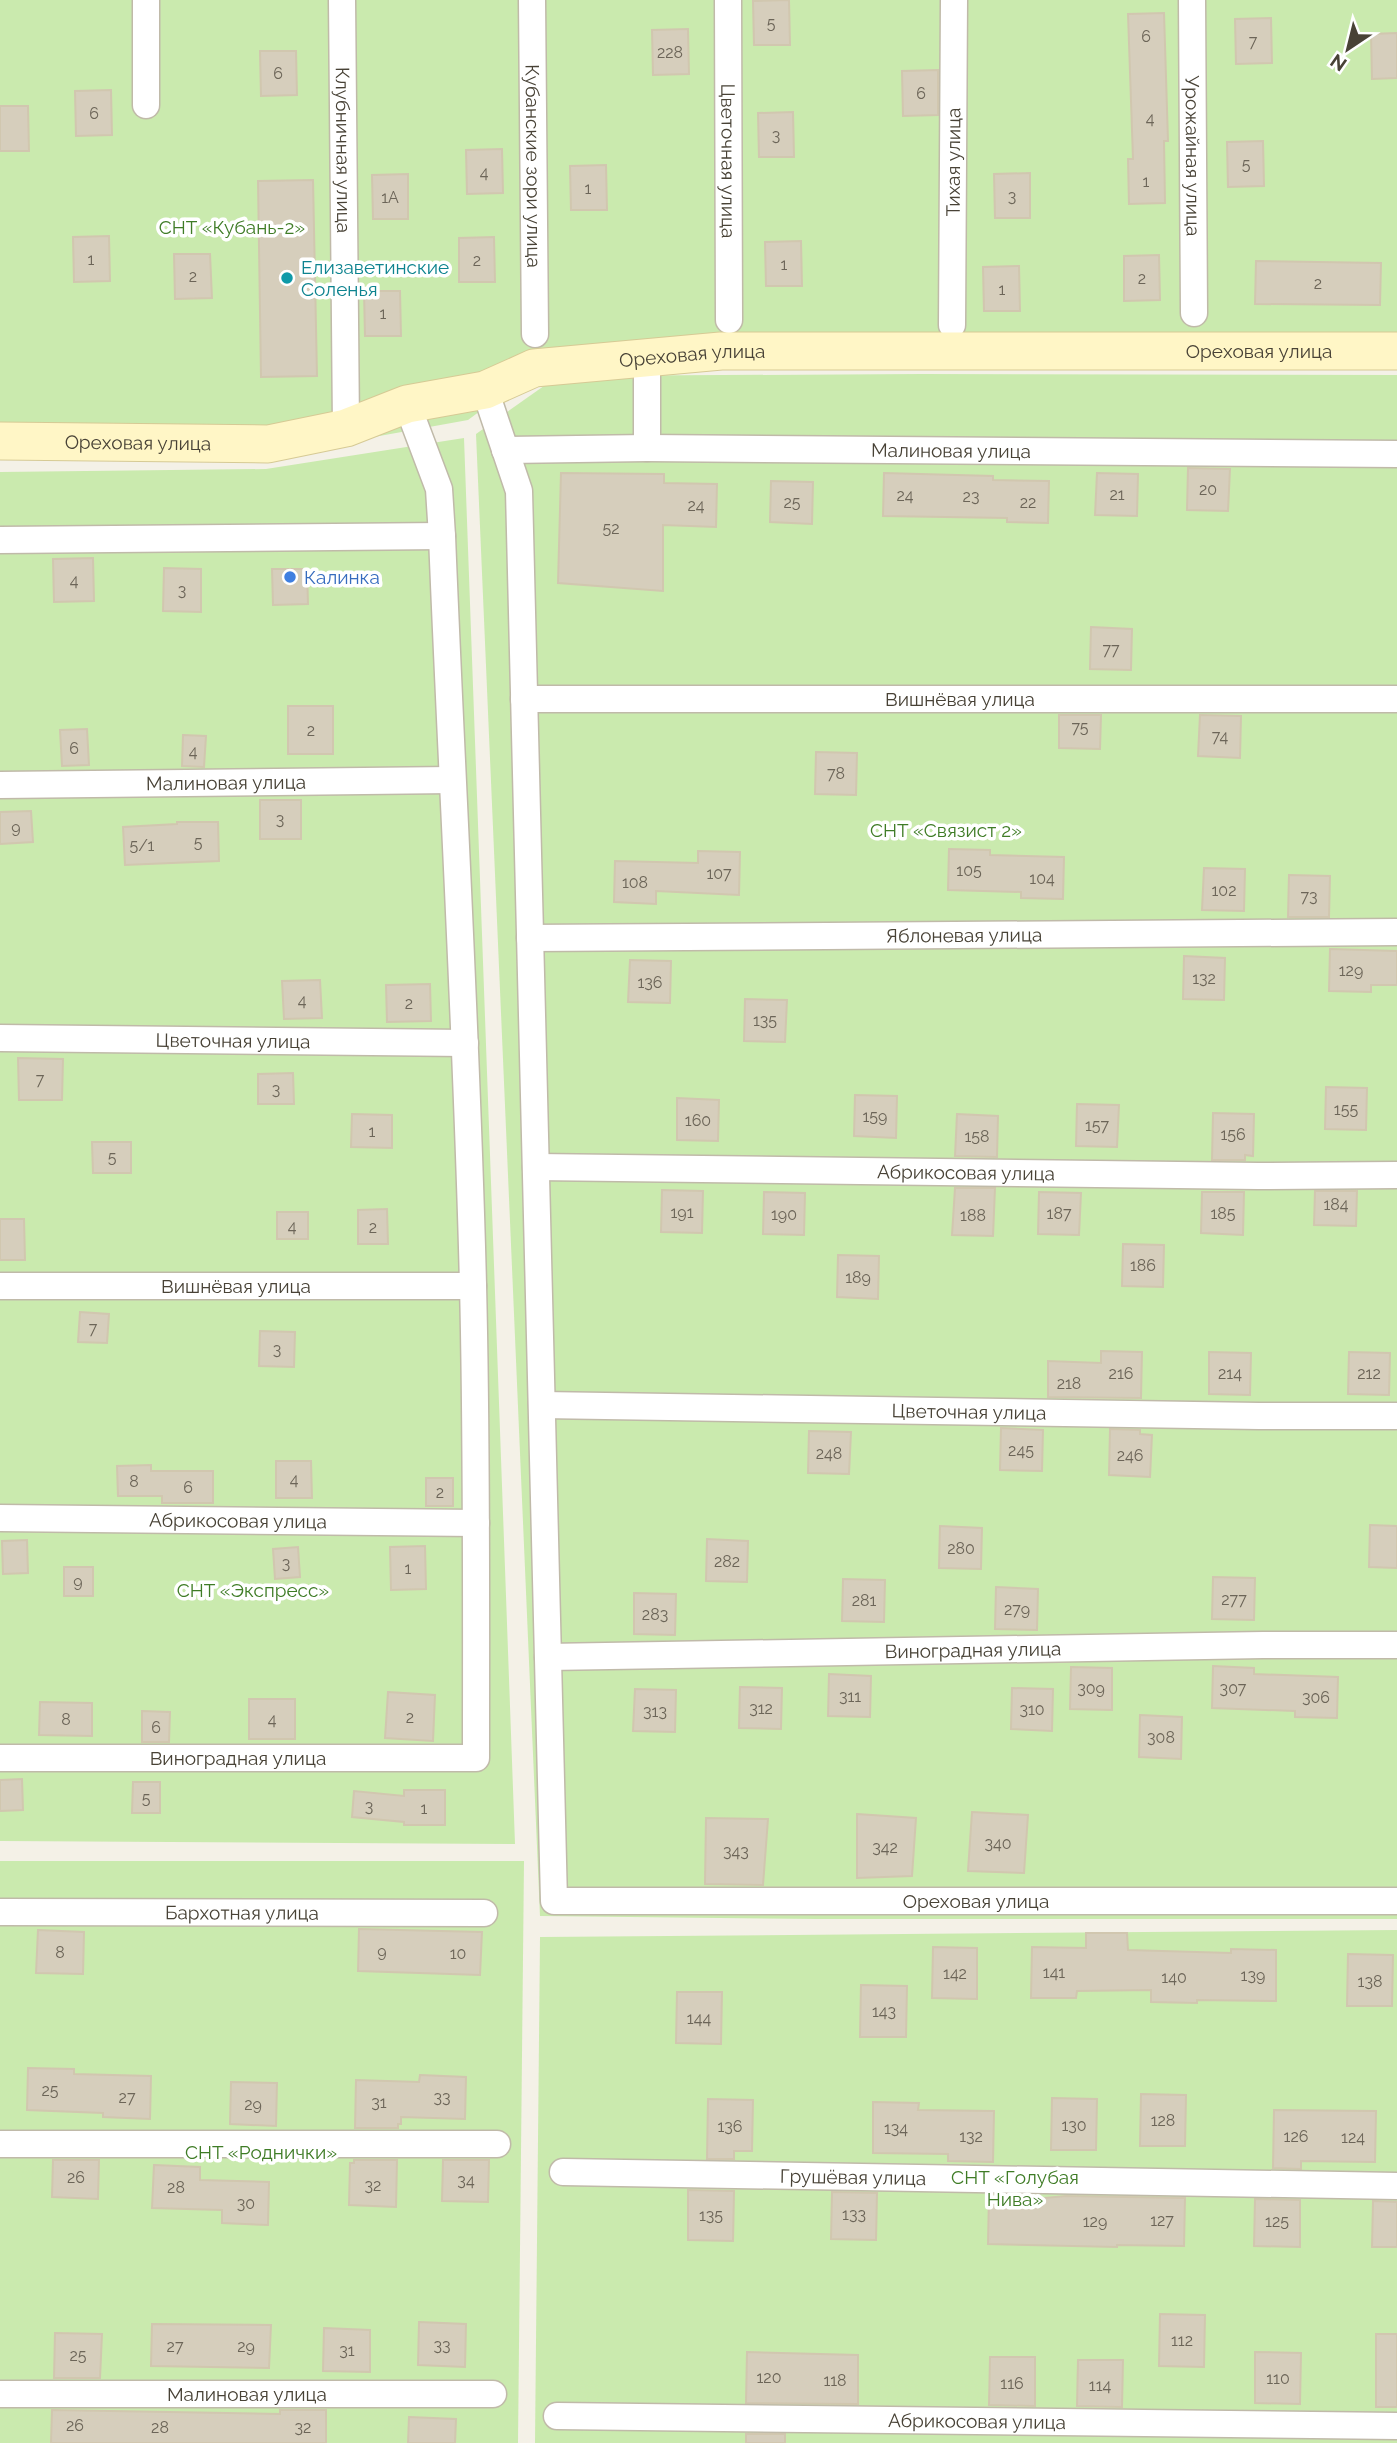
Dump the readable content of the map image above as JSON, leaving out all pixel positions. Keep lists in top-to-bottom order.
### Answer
{
  "streets": {
    "street": [
      "Клубничная улица",
      "Урожайная улица",
      "Цветочная улица",
      "Тихая улица",
      "Кубанские зори улица",
      "Ореховая улица",
      "Малиновая улица",
      "Вишнёвая улица",
      "Яблоневая улица",
      "Абрикосовая улица",
      "Виноградная улица",
      "Бархотная улица",
      "Грушёвая улица"
    ]
  },
  "crossings": [
    ["Клубничная улица", "Ореховая улица"],
    ["Ореховая улица", "Виноградная улица"],
    ["Абрикосовая улица", "Виноградная улица"]
  ],
  "parks": [
    "СНТ «Кубань-2»",
    "СНТ «Связист 2»",
    "СНТ «Экспресс»",
    "СНТ «Роднички»",
    "СНТ «Голубая Нива»"
  ],
  "places": ["Елизаветинские Соленья", "Калинка"],
  "house_numbers": [
    "5",
    "6",
    "7",
    "228",
    "6",
    "6",
    "6",
    "4",
    "3",
    "5",
    "4",
    "1",
    "1",
    "3",
    "1А",
    "1",
    "2",
    "1",
    "2",
    "2",
    "2",
    "1",
    "1",
    "20",
    "21",
    "24",
    "23",
    "25",
    "22",
    "24",
    "52",
    "4",
    "3",
    "77",
    "75",
    "2",
    "74",
    "6",
    "4",
    "78",
    "3",
    "9",
    "5",
    "5/1",
    "105",
    "107",
    "104",
    "108",
    "102",
    "73",
    "129",
    "132",
    "136",
    "4",
    "2",
    "135",
    "7",
    "3",
    "155",
    "159",
    "160",
    "157",
    "1",
    "156",
    "158",
    "5",
    "184",
    "191",
    "187",
    "185",
    "190",
    "188",
    "4",
    "2",
    "186",
    "189",
    "7",
    "3",
    "216",
    "214",
    "212",
    "218",
    "245",
    "248",
    "246",
    "4",
    "8",
    "6",
    "2",
    "280",
    "282",
    "3",
    "1",
    "9",
    "277",
    "281",
    "279",
    "283",
    "309",
    "307",
    "311",
    "306",
    "312",
    "310",
    "313",
    "2",
    "8",
    "4",
    "6",
    "308",
    "5",
    "3",
    "1",
    "340",
    "342",
    "343",
    "9",
    "8",
    "10",
    "141",
    "142",
    "139",
    "140",
    "138",
    "143",
    "144",
    "25",
    "27",
    "33",
    "31",
    "29",
    "128",
    "130",
    "136",
    "134",
    "132",
    "126",
    "124",
    "26",
    "34",
    "32",
    "28",
    "30",
    "133",
    "135",
    "127",
    "129",
    "125",
    "112",
    "33",
    "27",
    "29",
    "31",
    "25",
    "120",
    "110",
    "118",
    "116",
    "114",
    "26",
    "28",
    "32"
  ],
  "north": "bottom left"
}
